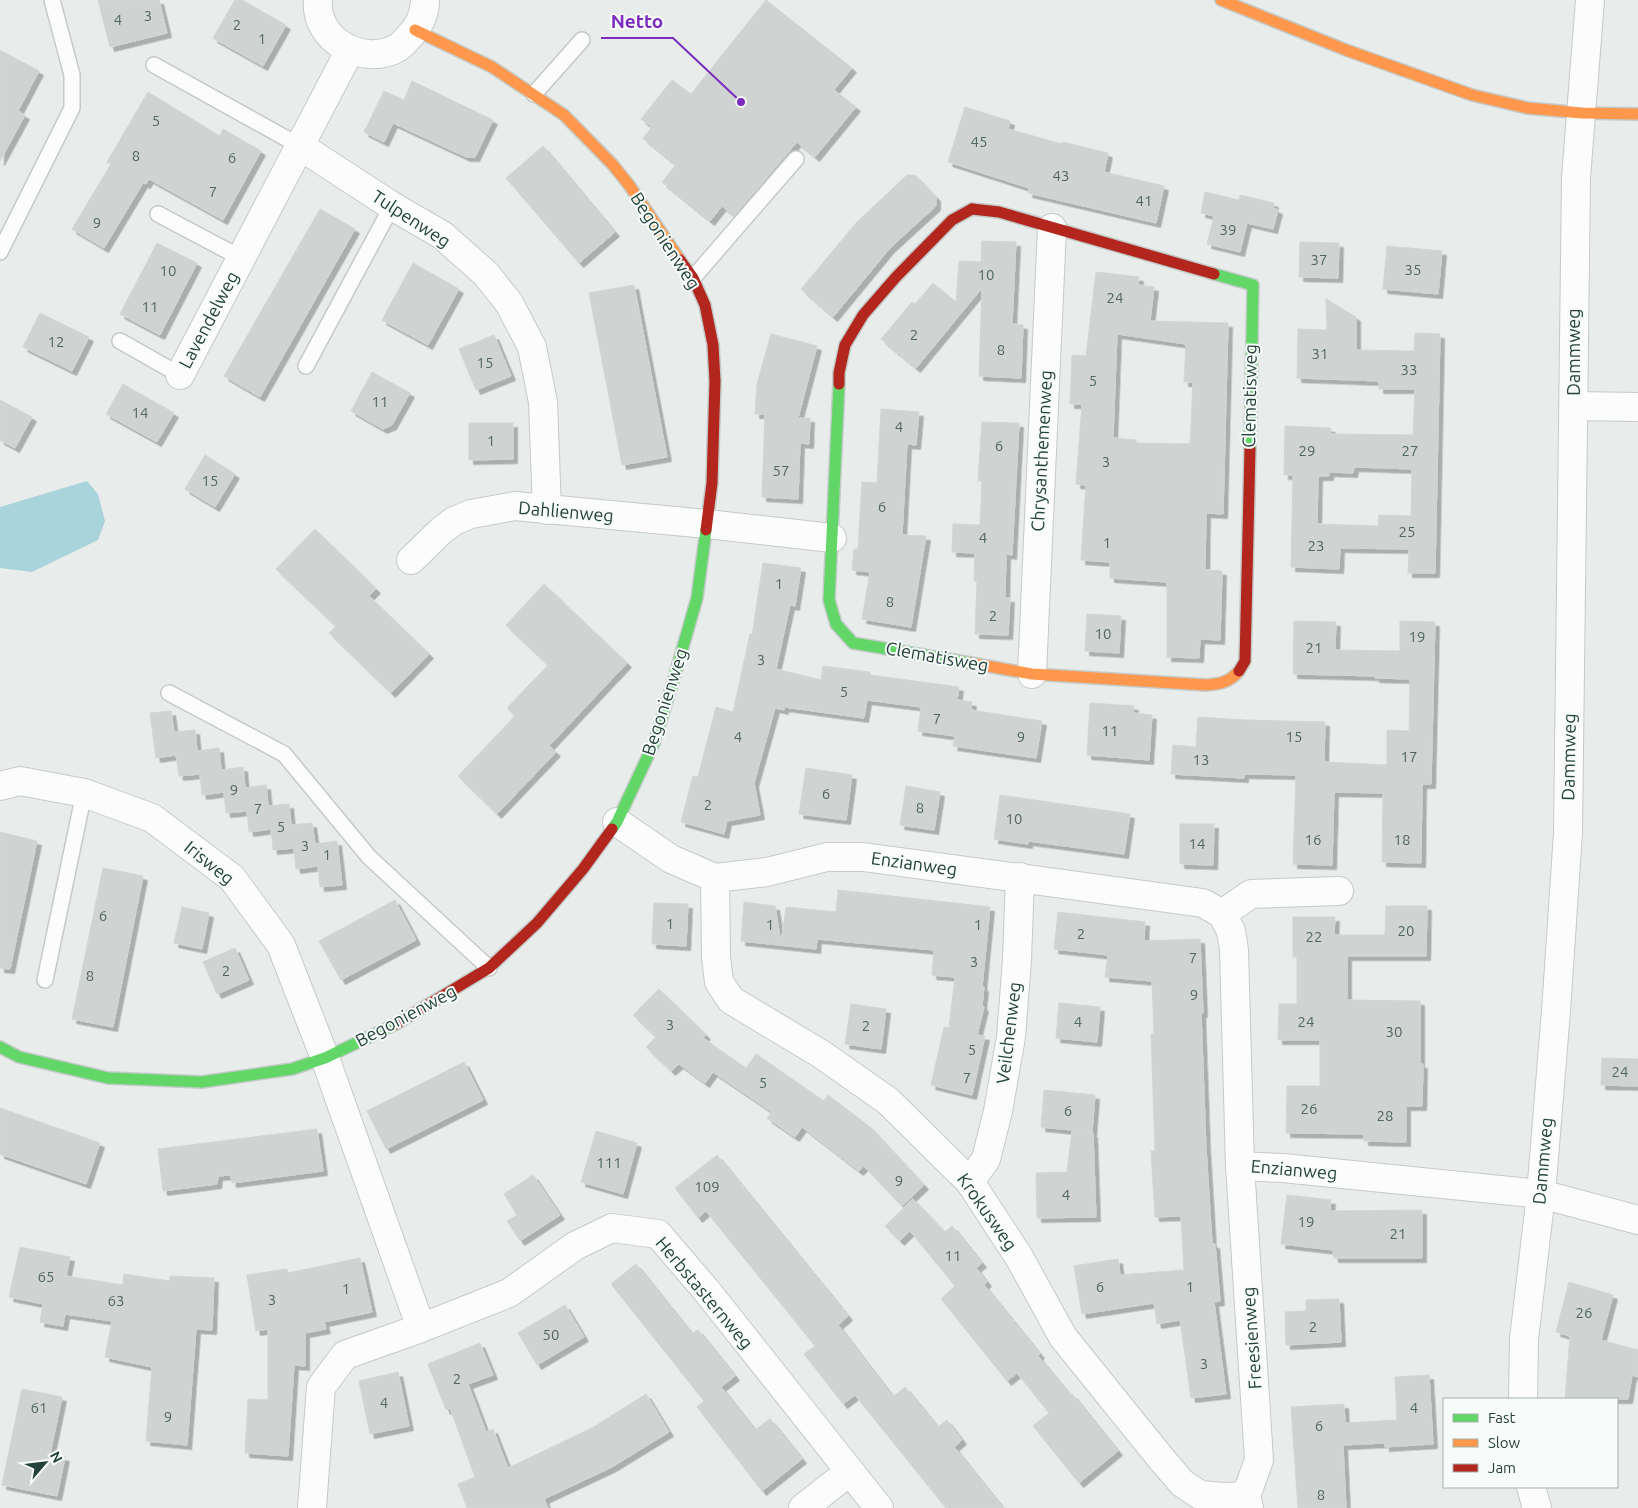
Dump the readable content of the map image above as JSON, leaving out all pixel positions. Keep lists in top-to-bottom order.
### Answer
{
  "streets": {
    "street": [
      "Tulpenweg",
      "Begonienweg",
      "Lavendelweg",
      "Dammweg",
      "Clematisweg",
      "Chrysanthemenweg",
      "Dahlienweg",
      "Irisweg",
      "Enzianweg",
      "Veilchenweg",
      "Krokusweg",
      "Herbstasternweg",
      "Freesienweg"
    ]
  },
  "crossings": [
    ["Tulpenweg", "Lavendelweg"],
    ["Tulpenweg", "Dahlienweg"],
    ["Begonienweg", "Dahlienweg"],
    ["Begonienweg", "Irisweg"],
    ["Begonienweg", "Enzianweg"],
    ["Dammweg", "Enzianweg"],
    ["Clematisweg", "Chrysanthemenweg"],
    ["Enzianweg", "Veilchenweg"],
    ["Enzianweg", "Krokusweg"],
    ["Enzianweg", "Freesienweg"],
    ["Veilchenweg", "Krokusweg"],
    ["Krokusweg", "Freesienweg"]
  ],
  "places": ["Netto"],
  "house_numbers": [
    "3",
    "4",
    "2",
    "1",
    "5",
    "45",
    "8",
    "6",
    "43",
    "7",
    "41",
    "9",
    "39",
    "37",
    "35",
    "10",
    "10",
    "24",
    "11",
    "2",
    "12",
    "8",
    "31",
    "15",
    "33",
    "5",
    "11",
    "14",
    "4",
    "1",
    "6",
    "29",
    "27",
    "3",
    "57",
    "15",
    "6",
    "25",
    "4",
    "1",
    "23",
    "1",
    "8",
    "2",
    "10",
    "19",
    "21",
    "3",
    "5",
    "7",
    "11",
    "4",
    "9",
    "15",
    "17",
    "13",
    "9",
    "6",
    "2",
    "8",
    "7",
    "10",
    "5",
    "16",
    "18",
    "14",
    "3",
    "1",
    "6",
    "1",
    "1",
    "1",
    "20",
    "2",
    "22",
    "7",
    "3",
    "2",
    "8",
    "9",
    "4",
    "24",
    "3",
    "2",
    "30",
    "5",
    "24",
    "7",
    "5",
    "26",
    "6",
    "28",
    "111",
    "9",
    "109",
    "4",
    "19",
    "21",
    "11",
    "65",
    "6",
    "1",
    "1",
    "3",
    "63",
    "26",
    "2",
    "50",
    "3",
    "2",
    "4",
    "61",
    "4",
    "9",
    "6",
    "8"
  ],
  "legend": ["Fast", "Slow", "Jam"],
  "north": "top right"
}
